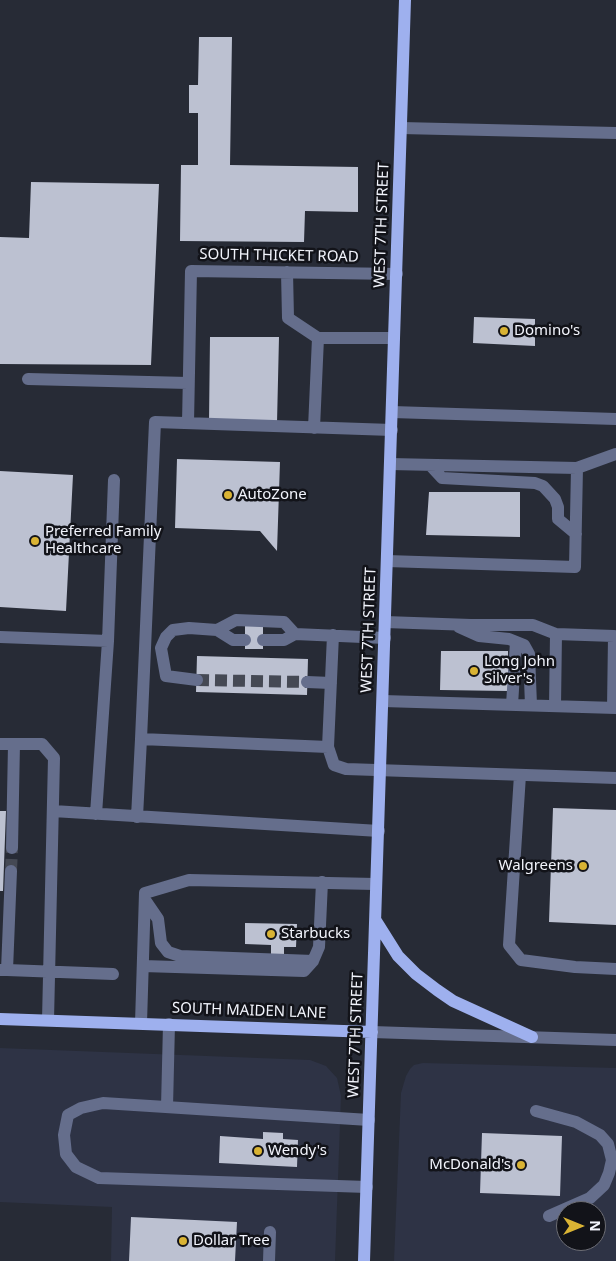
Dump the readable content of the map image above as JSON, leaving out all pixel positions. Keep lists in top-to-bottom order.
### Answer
{
  "streets": {
    "main road": ["WEST 7TH STREET", "SOUTH MAIDEN LANE"],
    "street": ["SOUTH THICKET ROAD"]
  },
  "crossings": [
    ["WEST 7TH STREET", "SOUTH THICKET ROAD"],
    ["WEST 7TH STREET", "SOUTH MAIDEN LANE"]
  ],
  "places": [
    "Domino's",
    "AutoZone",
    "Preferred Family Healthcare",
    "Long John Silver's",
    "Walgreens",
    "Starbucks",
    "Wendy's",
    "McDonald's",
    "Dollar Tree"
  ],
  "north": "right"
}
